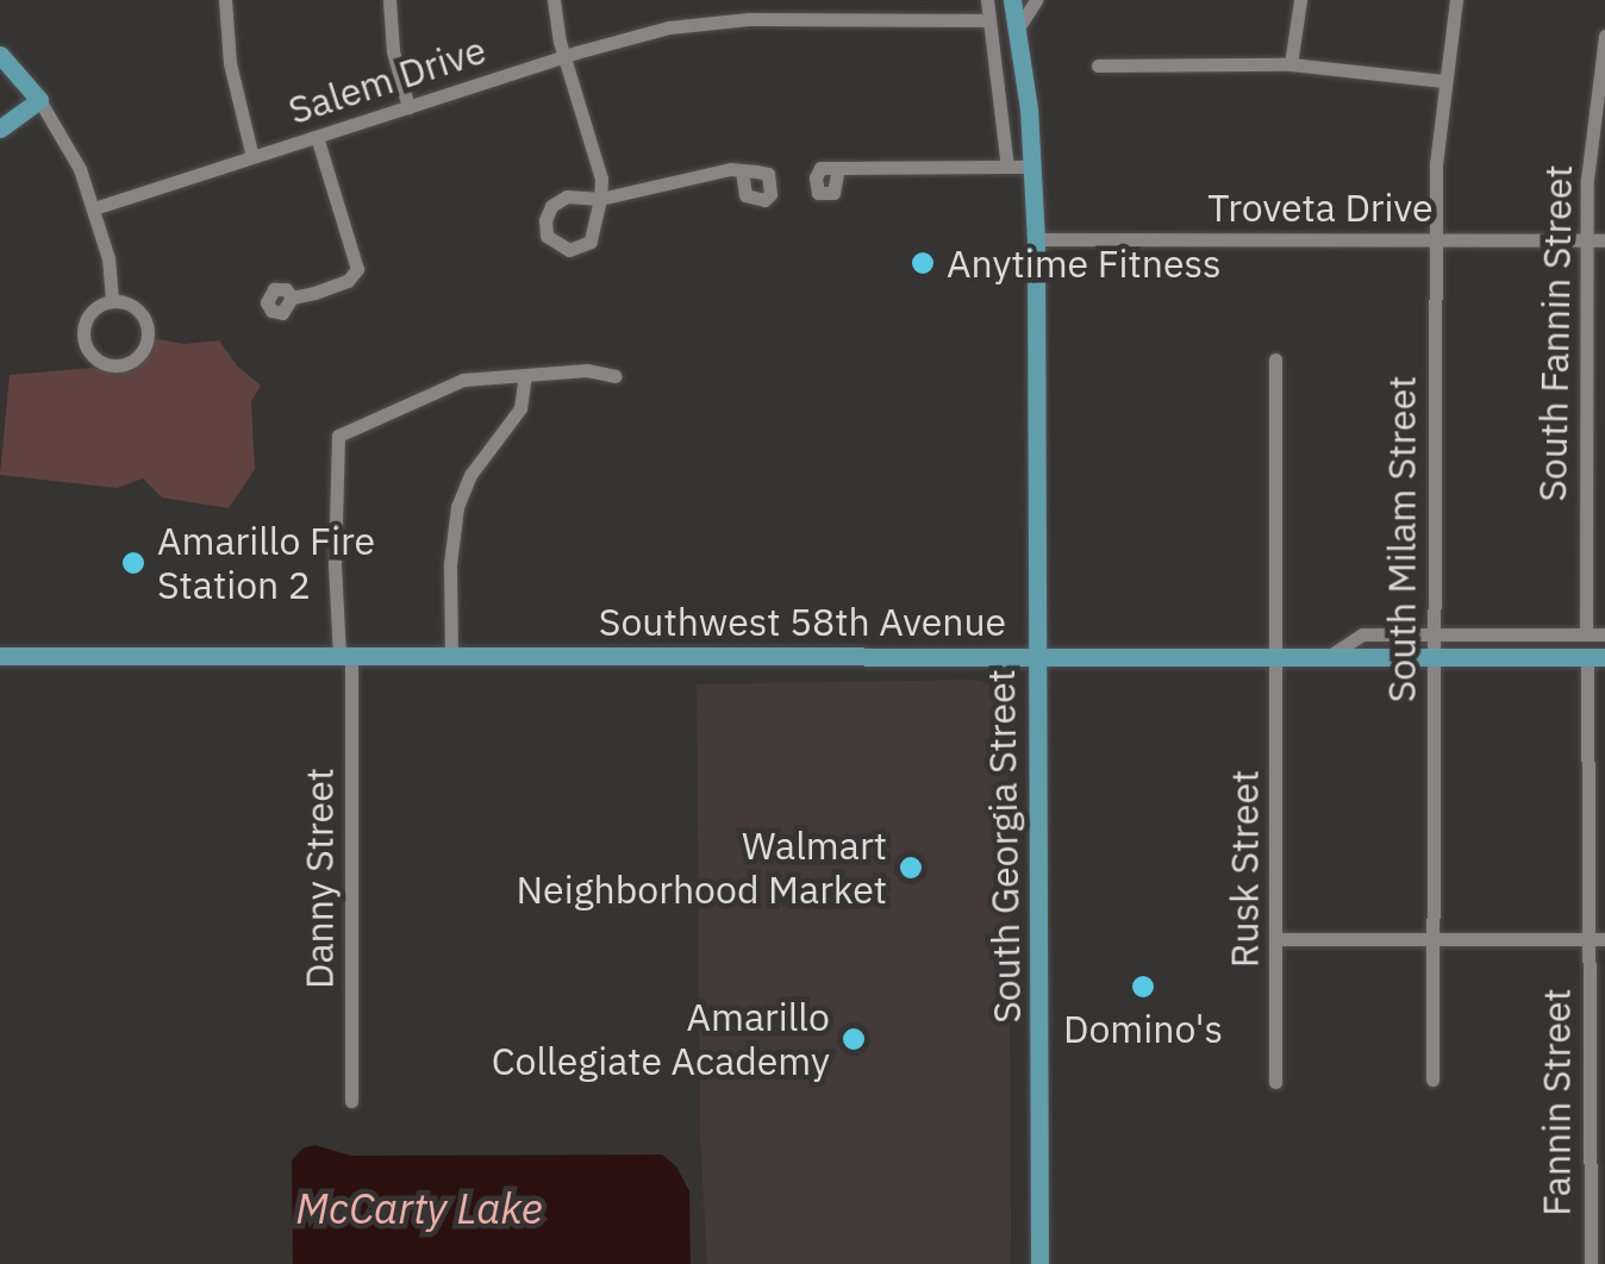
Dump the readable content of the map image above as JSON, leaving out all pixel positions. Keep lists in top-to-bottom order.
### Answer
{
  "streets": {
    "main road": ["Southwest 58th Avenue", "South Georgia Street"],
    "street": [
      "Salem Drive",
      "Troveta Drive",
      "South Fannin Street",
      "South Milam Street",
      "Rusk Street",
      "Danny Street",
      "Fannin Street"
    ]
  },
  "crossings": [
    ["Troveta Drive", "South Fannin Street"],
    ["Troveta Drive", "South Milam Street"],
    ["Troveta Drive", "South Georgia Street"],
    ["South Milam Street", "Southwest 58th Avenue"],
    ["Southwest 58th Avenue", "South Georgia Street"],
    ["Southwest 58th Avenue", "Rusk Street"],
    ["Southwest 58th Avenue", "Danny Street"]
  ],
  "water": ["McCarty Lake"],
  "places": [
    "Anytime Fitness",
    "Amarillo Fire Station 2",
    "Walmart Neighborhood Market",
    "Domino's",
    "Amarillo Collegiate Academy"
  ]
}
